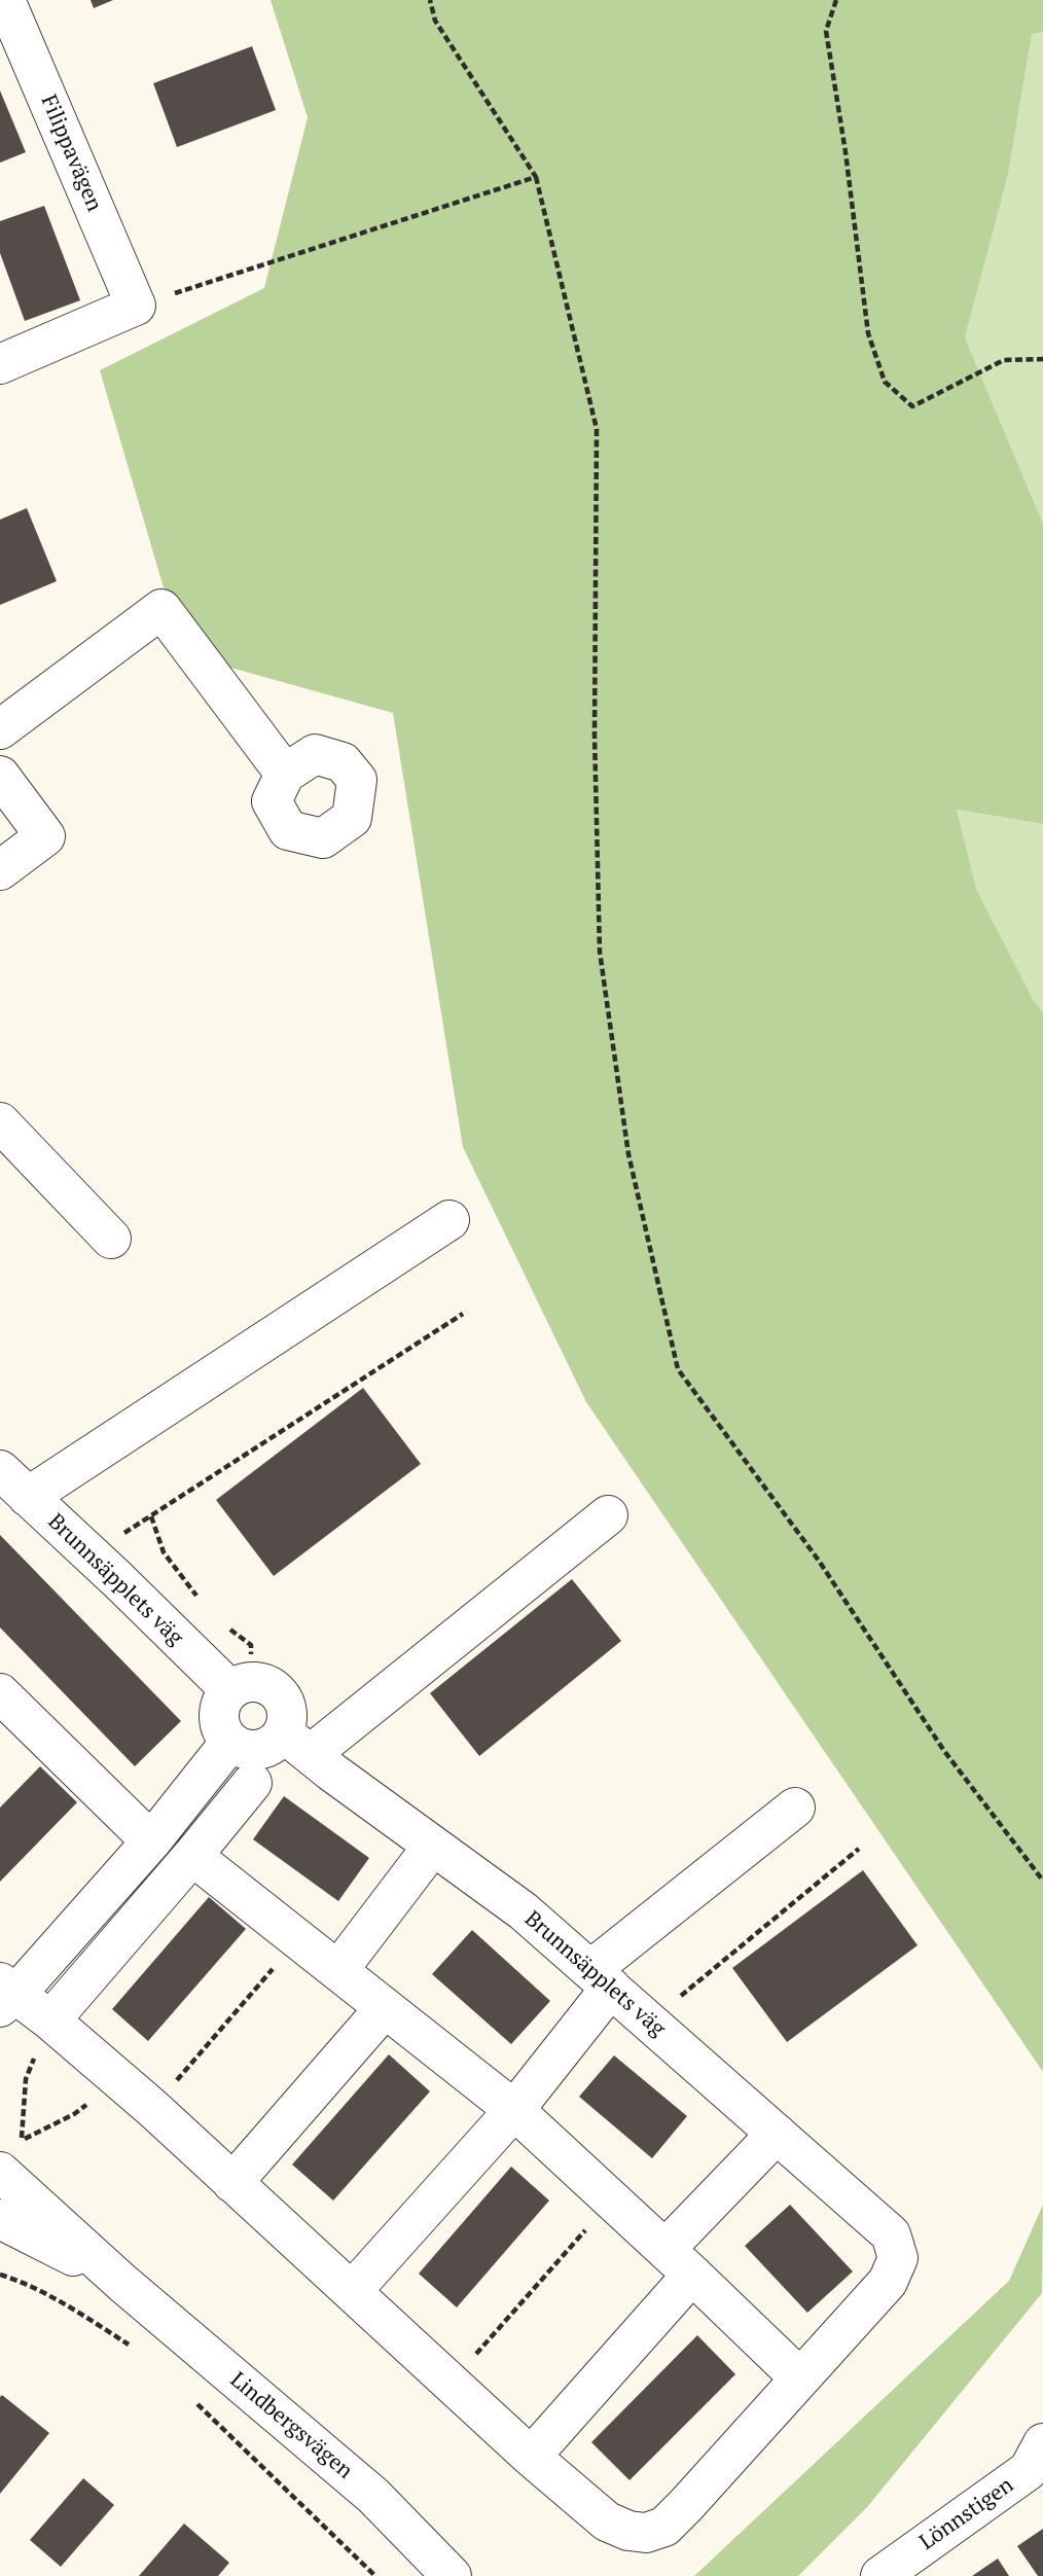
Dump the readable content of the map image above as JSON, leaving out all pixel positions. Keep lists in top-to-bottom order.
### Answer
{
  "streets": {
    "street": [
      "Filippavägen",
      "Brunnsäpplets väg",
      "Lindbergsvägen",
      "Lönnstigen"
    ]
  }
}
